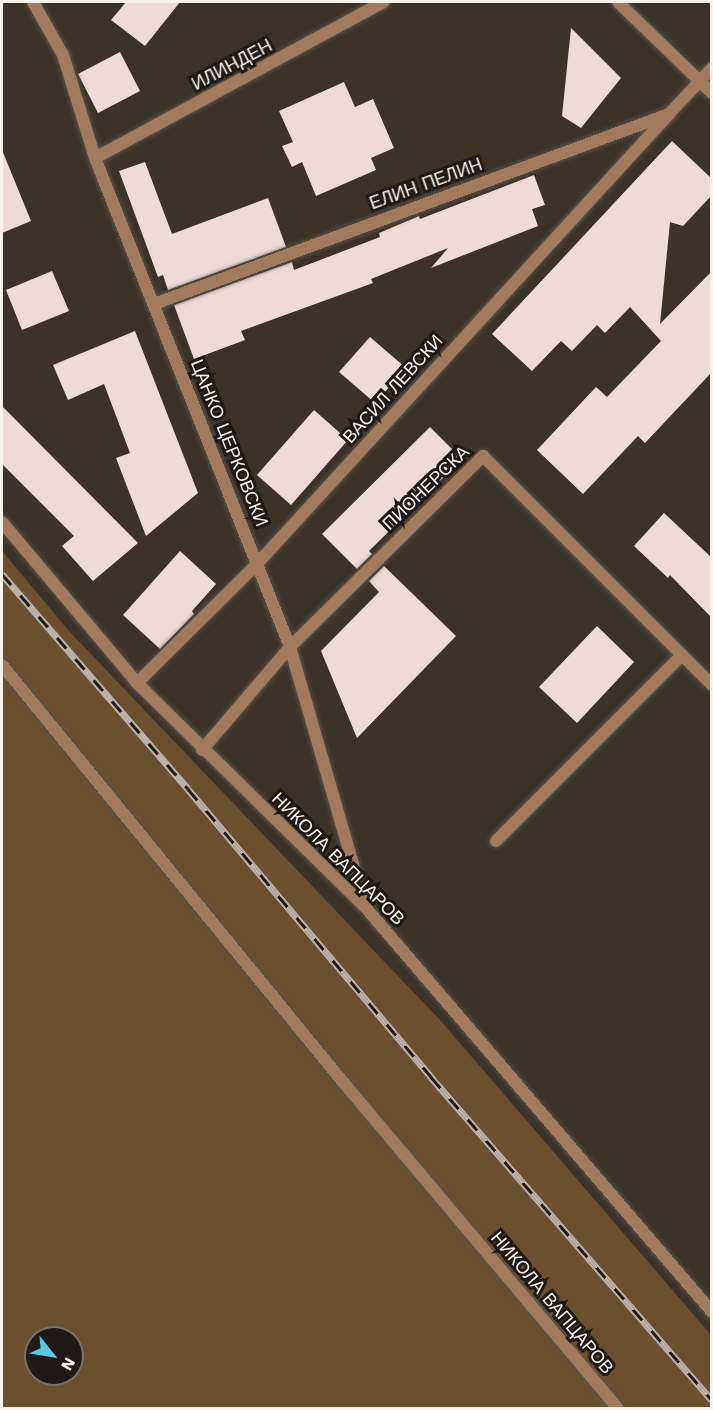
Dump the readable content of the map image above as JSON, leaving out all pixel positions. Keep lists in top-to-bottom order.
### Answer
{
  "streets": {
    "street": [
      "ИЛИНДЕН",
      "ЕЛИН ПЕЛИН",
      "ВАСИЛ ЛЕВСКИ",
      "ЦАНКО ЦЕРКОВСКИ",
      "ПИОНЕРСКА",
      "НИКОЛА ВАПЦАРОВ"
    ]
  },
  "crossings": [
    ["ИЛИНДЕН", "ЦАНКО ЦЕРКОВСКИ"],
    ["ЕЛИН ПЕЛИН", "ВАСИЛ ЛЕВСКИ"],
    ["ЕЛИН ПЕЛИН", "ЦАНКО ЦЕРКОВСКИ"],
    ["ВАСИЛ ЛЕВСКИ", "ЦАНКО ЦЕРКОВСКИ"],
    ["ВАСИЛ ЛЕВСКИ", "НИКОЛА ВАПЦАРОВ"],
    ["ЦАНКО ЦЕРКОВСКИ", "ПИОНЕРСКА"],
    ["ЦАНКО ЦЕРКОВСКИ", "НИКОЛА ВАПЦАРОВ"],
    ["ПИОНЕРСКА", "НИКОЛА ВАПЦАРОВ"]
  ],
  "north": "bottom right"
}
